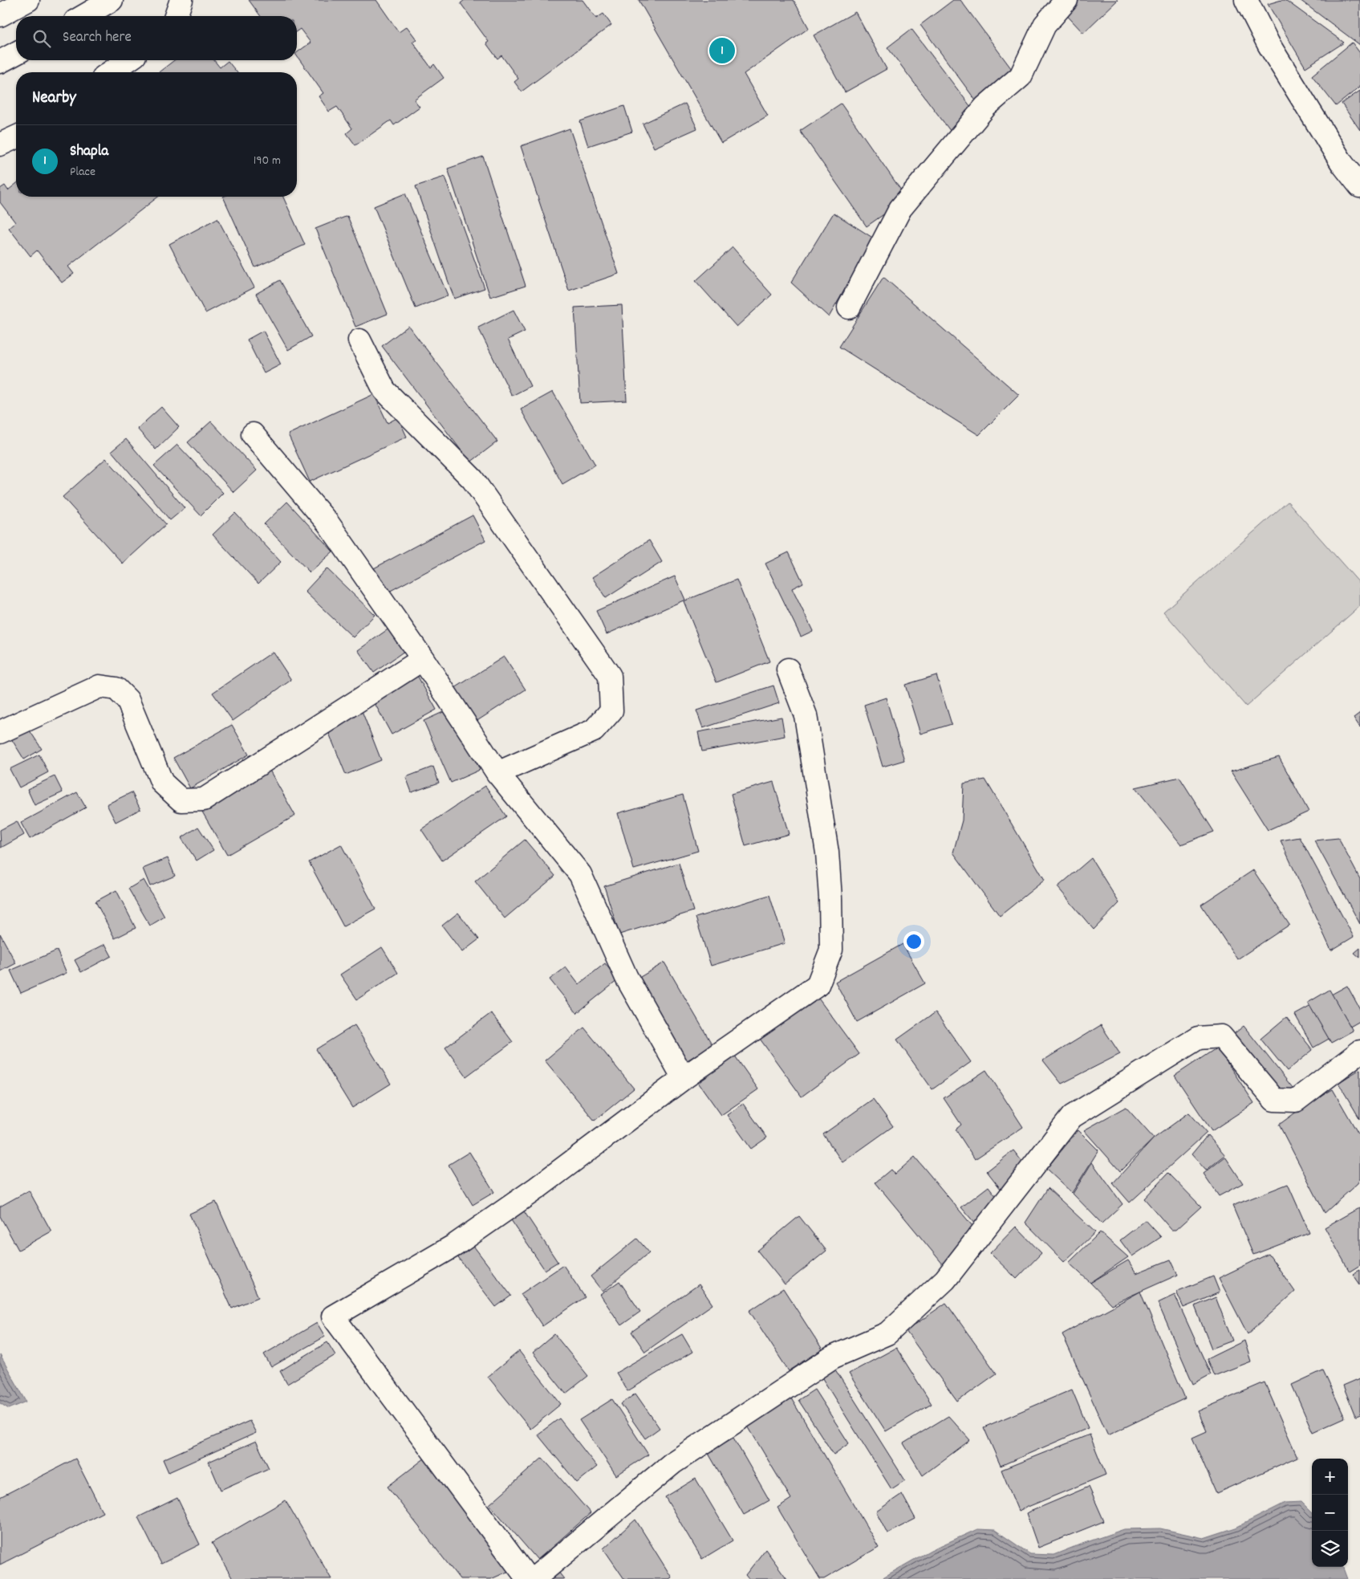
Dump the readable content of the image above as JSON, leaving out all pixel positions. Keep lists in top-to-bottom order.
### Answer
{
  "page": {
    "search": "Search here",
    "pins": "1",
    "heading": "Nearby",
    "list": [
      {
        "mark": "1",
        "name": "Shapla",
        "note": "Place",
        "value": "190 m"
      }
    ],
    "map_buttons": ["+", "−"]
  }
}
